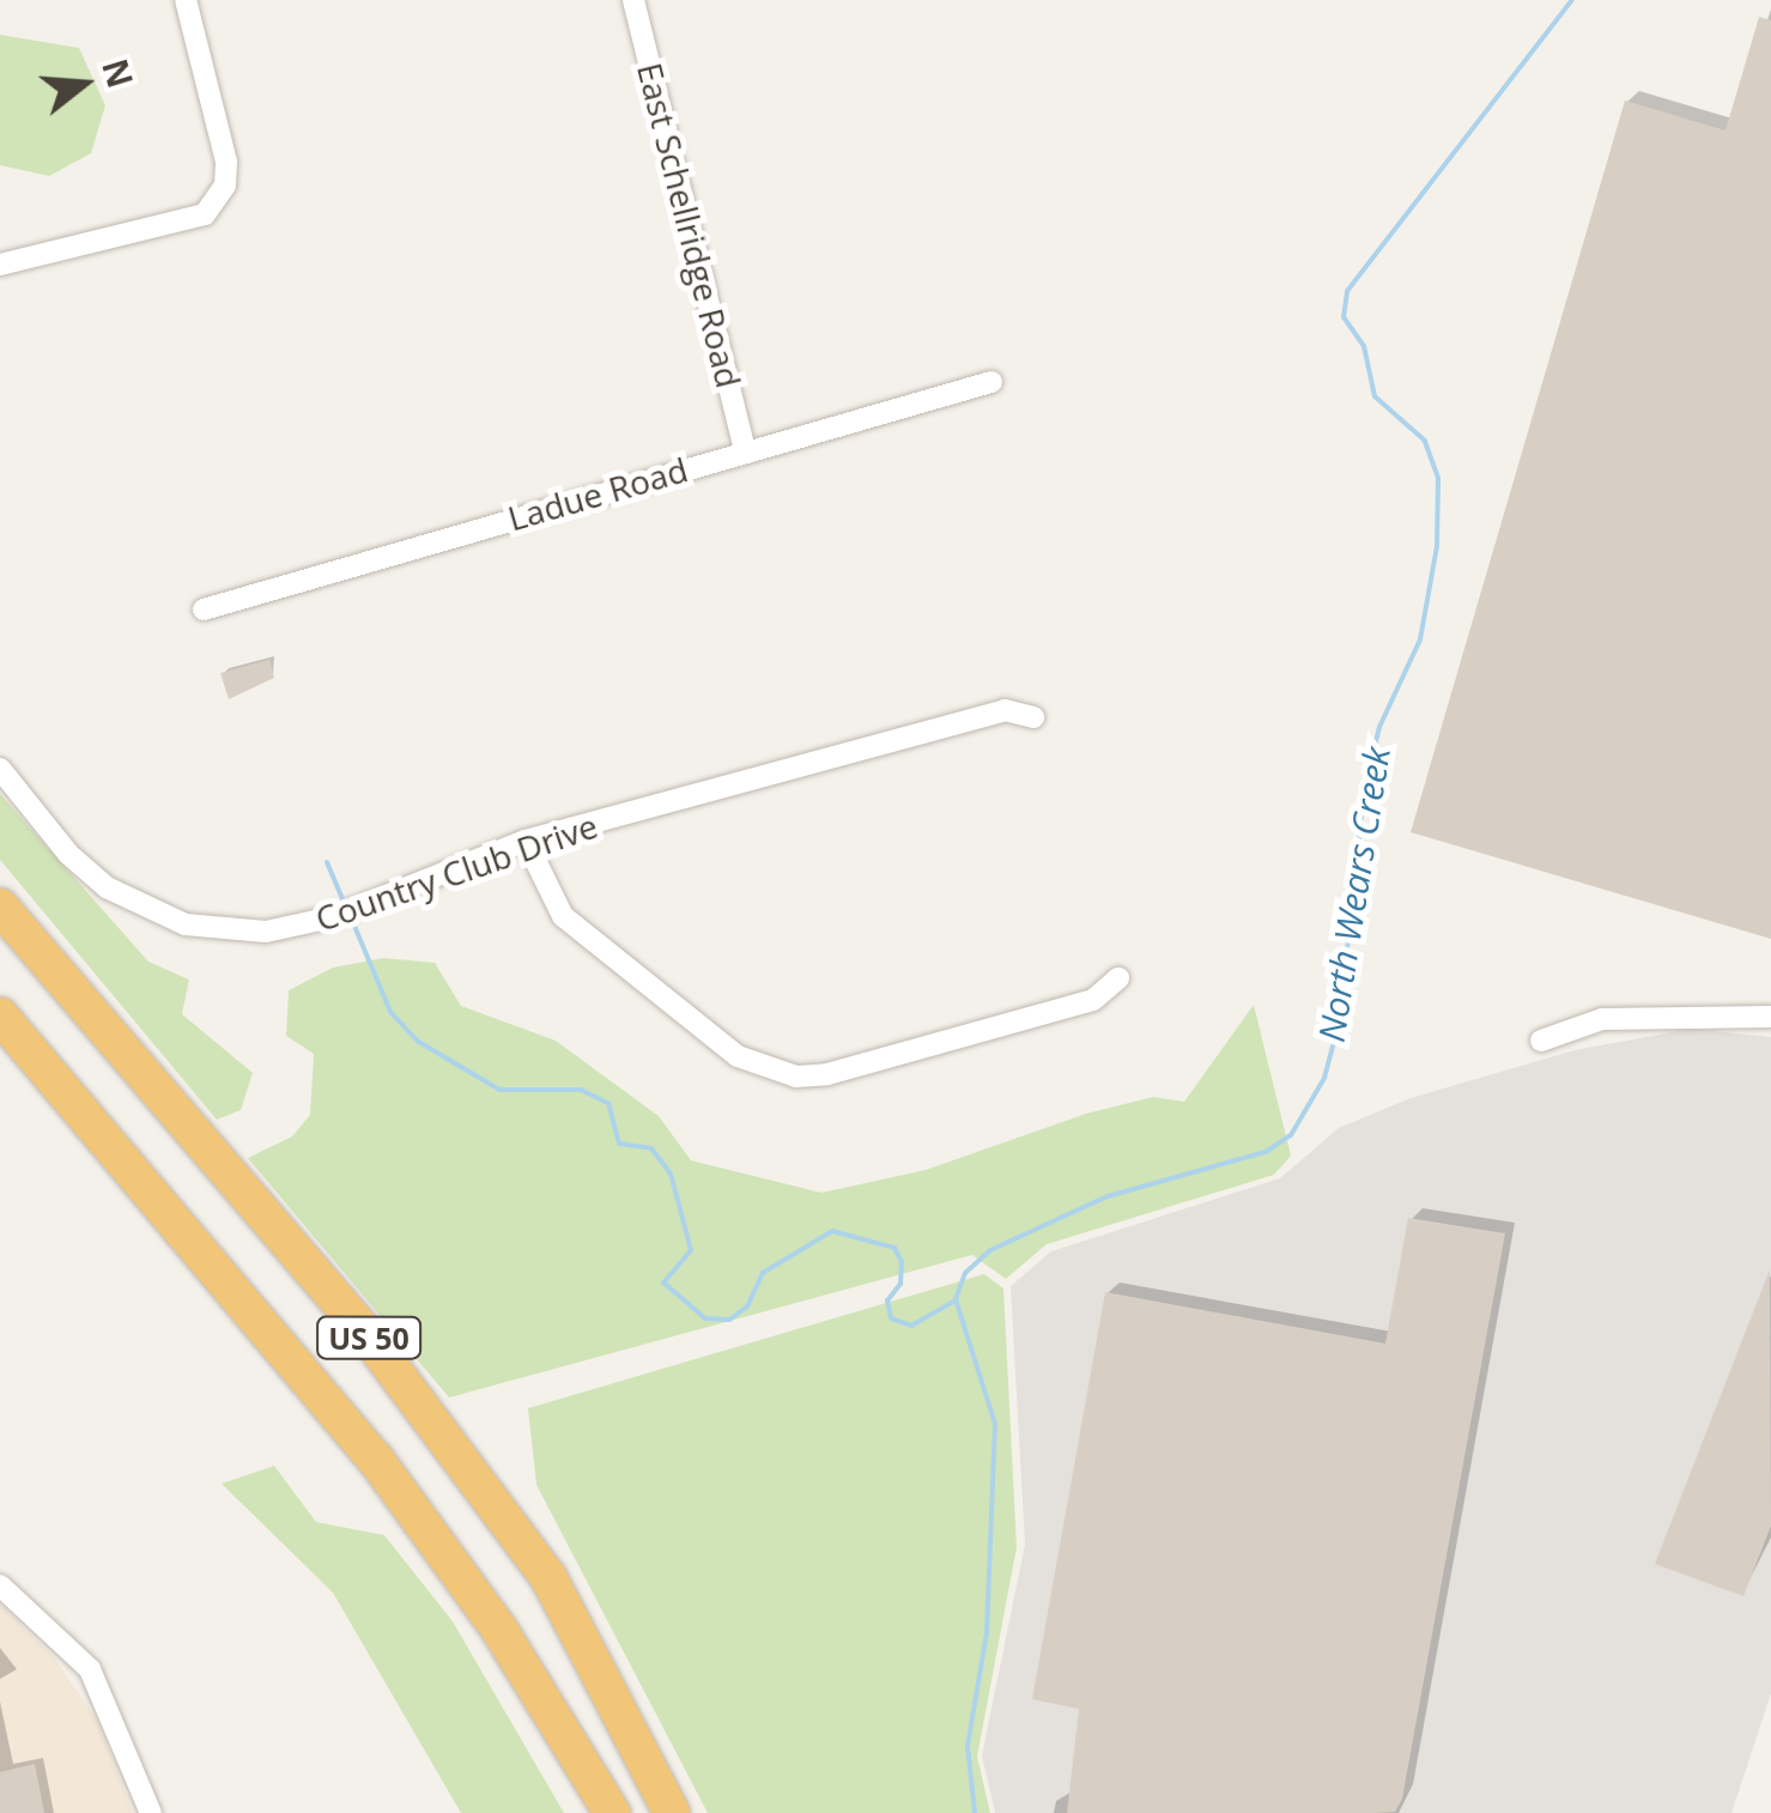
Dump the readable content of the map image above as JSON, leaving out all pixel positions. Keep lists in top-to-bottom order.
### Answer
{
  "streets": {
    "highway": ["US 50"],
    "street": ["East Schellridge Road", "Ladue Road", "Country Club Drive"]
  },
  "crossings": [
    ["East Schellridge Road", "Ladue Road"]
  ],
  "water": ["North Wears Creek"],
  "north": "right"
}
